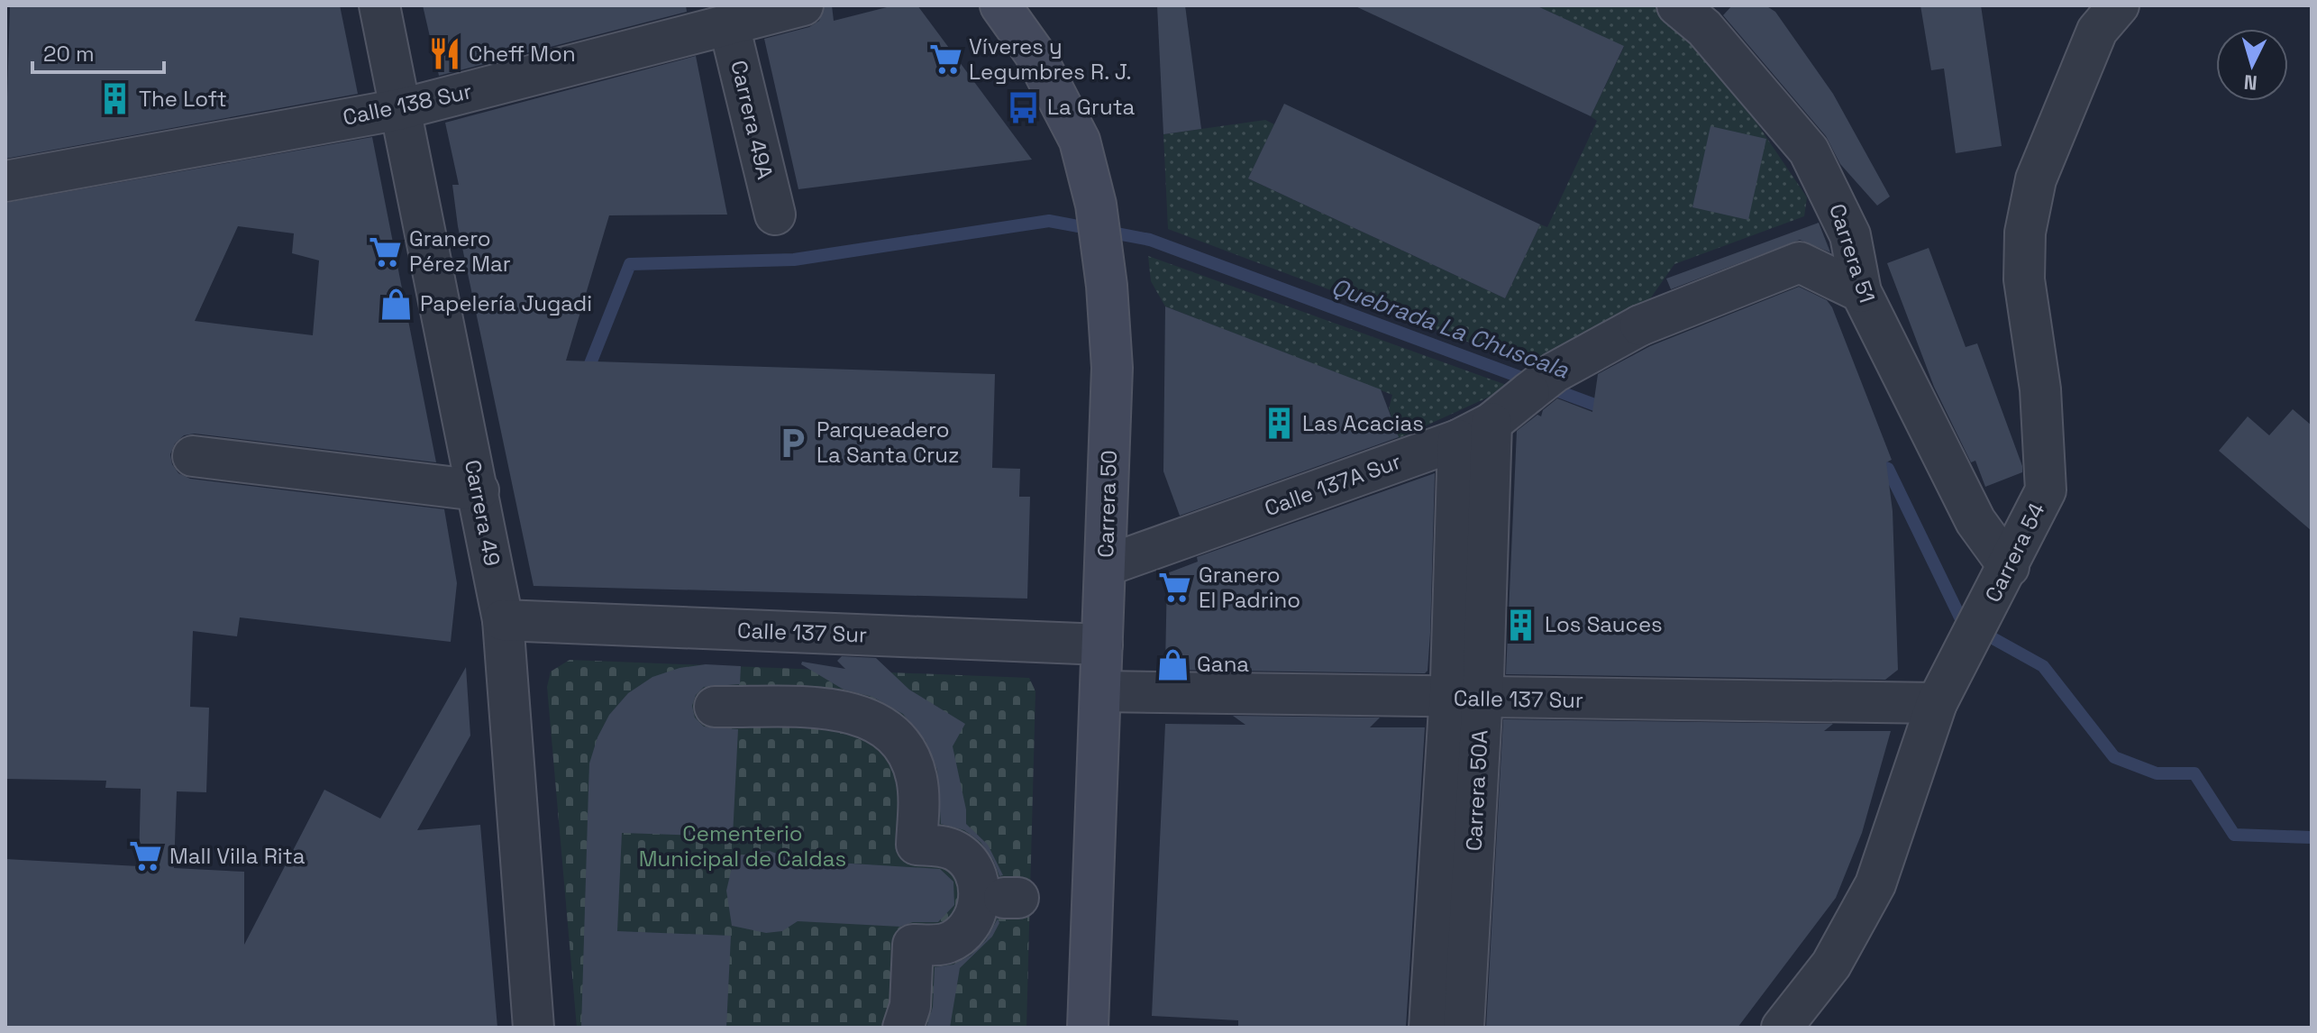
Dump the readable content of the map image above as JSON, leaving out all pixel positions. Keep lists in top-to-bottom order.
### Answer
{
  "streets": {
    "main road": ["Carrera 50"],
    "street": [
      "Calle 138 Sur",
      "Carrera 49A",
      "Carrera 51",
      "Calle 137A Sur",
      "Carrera 49",
      "Carrera 54",
      "Calle 137 Sur",
      "Carrera 50A"
    ]
  },
  "crossings": [
    ["Calle 138 Sur", "Carrera 49A"],
    ["Calle 138 Sur", "Carrera 49"],
    ["Carrera 51", "Calle 137A Sur"],
    ["Carrera 51", "Carrera 54"],
    ["Calle 137A Sur", "Carrera 50"],
    ["Calle 137A Sur", "Carrera 50A"],
    ["Carrera 50", "Calle 137 Sur"],
    ["Carrera 49", "Calle 137 Sur"],
    ["Carrera 54", "Calle 137 Sur"],
    ["Calle 137 Sur", "Carrera 50A"]
  ],
  "water": ["Quebrada La Chuscala"],
  "parks": ["Cementerio Municipal de Caldas"],
  "places": {
    "restaurant": ["Cheff Mon"],
    "supermarket": [
      "Víveres y Legumbres R. J.",
      "Granero Pérez Mar",
      "Granero El Padrino",
      "Mall Villa Rita"
    ],
    "building": ["The Loft", "Las Acacias", "Los Sauces"],
    "bus stop": ["La Gruta"],
    "shop": ["Papelería Jugadi", "Gana"],
    "parking": ["Parqueadero La Santa Cruz"]
  },
  "scale_bar": "20 m",
  "north": "bottom"
}
